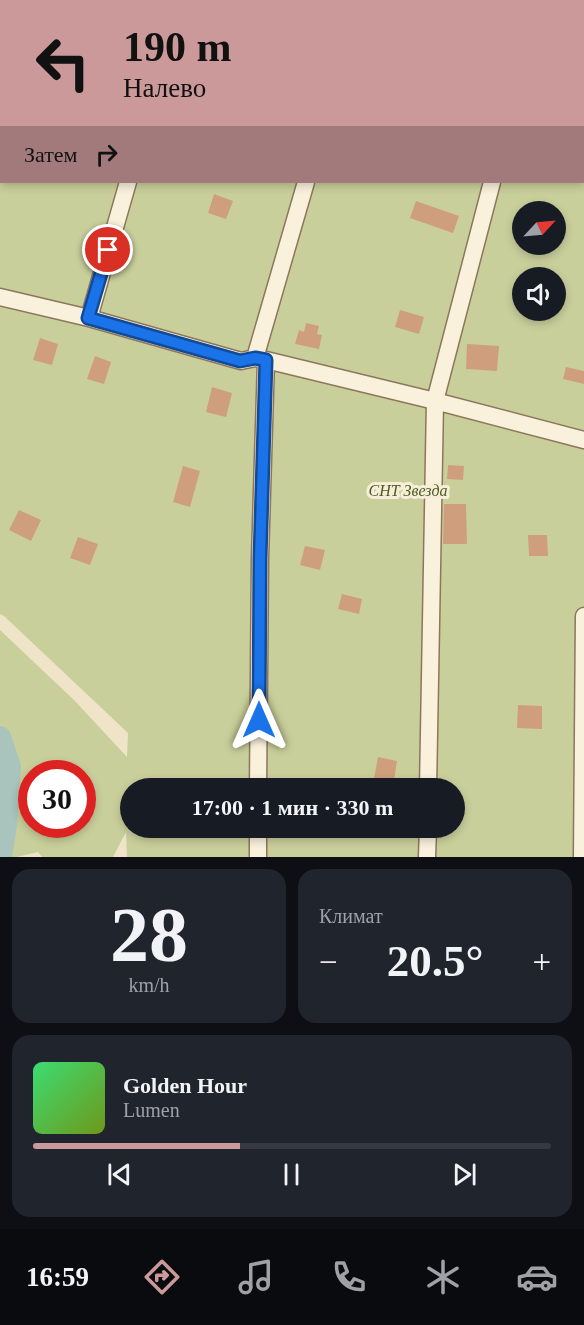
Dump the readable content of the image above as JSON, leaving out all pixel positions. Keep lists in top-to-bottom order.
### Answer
{
  "parks": ["СНТ Звезда"],
  "north": "top right",
  "page": {
    "turn": ["190 m", "Налево"],
    "then": "Затем",
    "limit": "30",
    "trip": "17:00 · 1 мин · 330 m",
    "tile": [
      ["28", "km/h"],
      "Климат"
    ],
    "heat": ["−", "20.5°", "+"],
    "song": ["Golden Hour", "Lumen"],
    "tabs": "16:59"
  }
}
